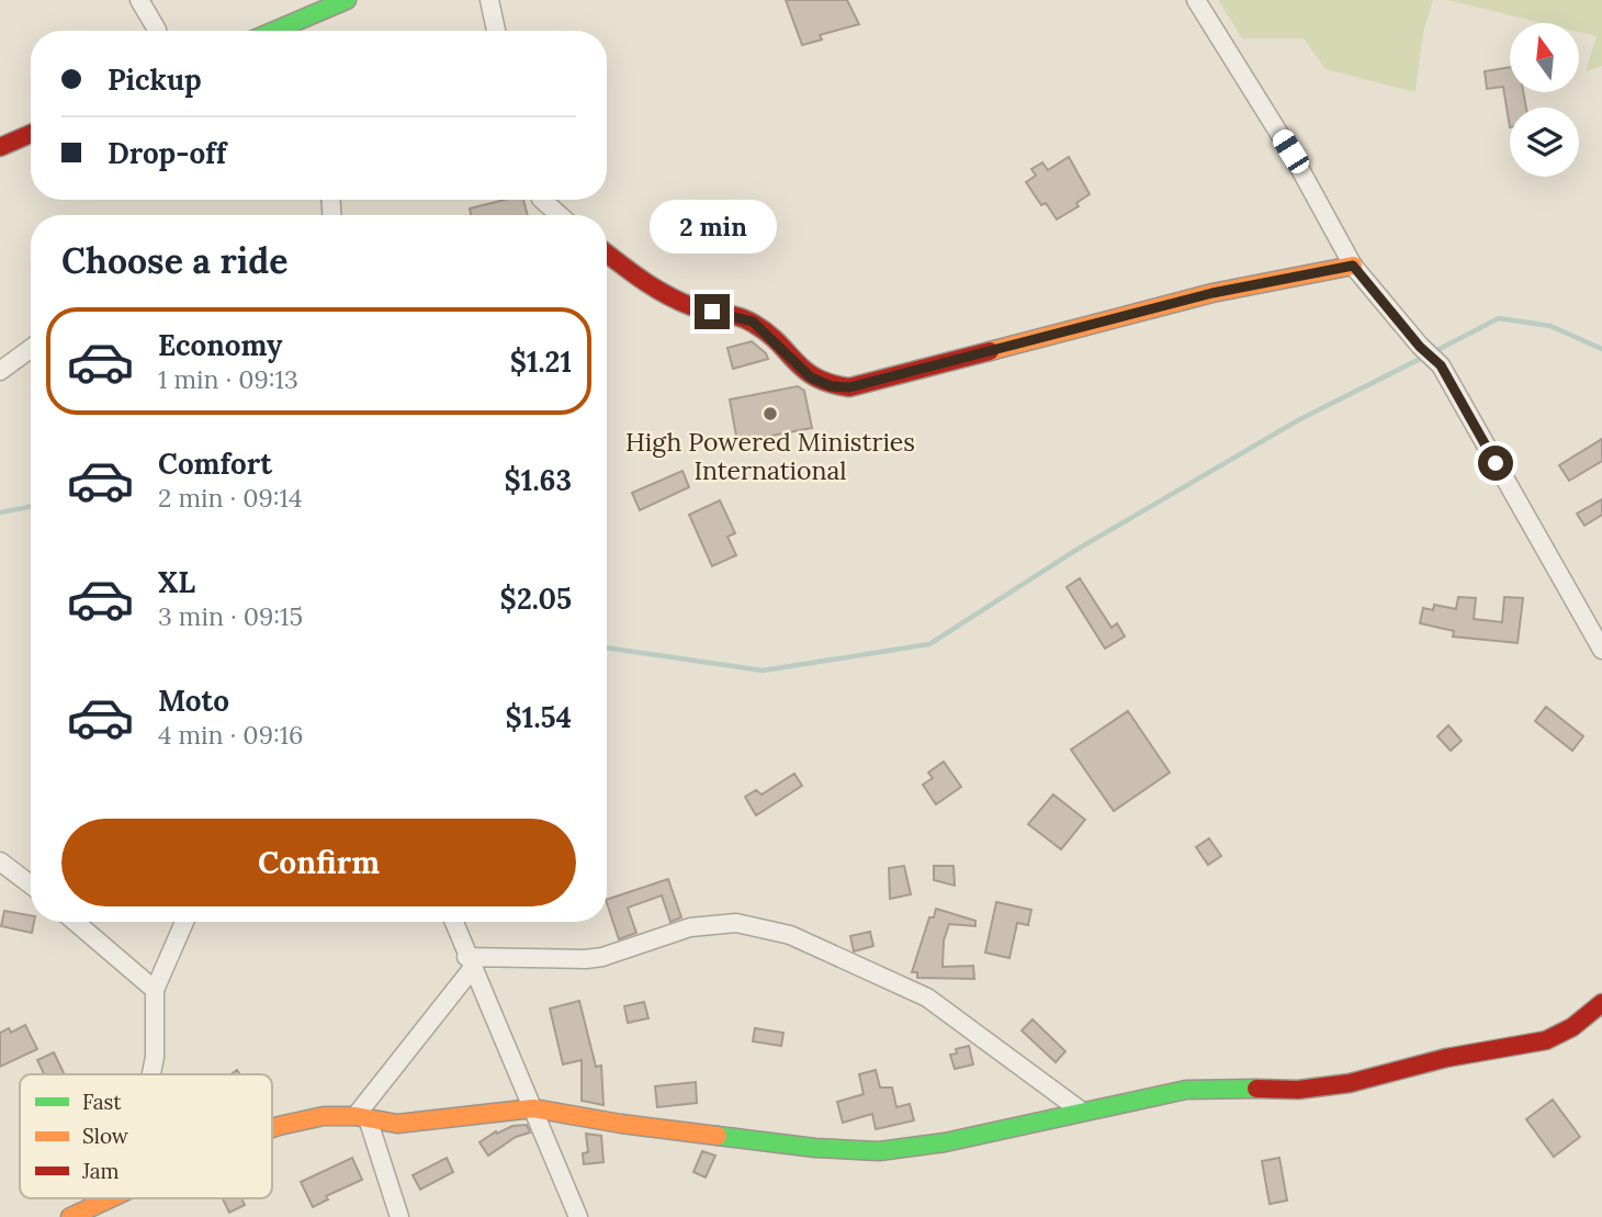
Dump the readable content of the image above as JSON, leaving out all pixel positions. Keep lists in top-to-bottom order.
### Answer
{
  "places": ["High Powered Ministries International"],
  "legend": ["Fast", "Slow", "Jam"],
  "north": "top",
  "page": {
    "banner": ["Pickup", "Drop-off"],
    "bubble": "2 min",
    "heading": "Choose a ride",
    "list": [
      {
        "name": "Economy",
        "note": "1 min · 09:13",
        "value": "$1.21"
      },
      {
        "name": "Comfort",
        "note": "2 min · 09:14",
        "value": "$1.63"
      },
      {
        "name": "XL",
        "note": "3 min · 09:15",
        "value": "$2.05"
      },
      {
        "name": "Moto",
        "note": "4 min · 09:16",
        "value": "$1.54"
      }
    ],
    "buttons": "Confirm"
  }
}
